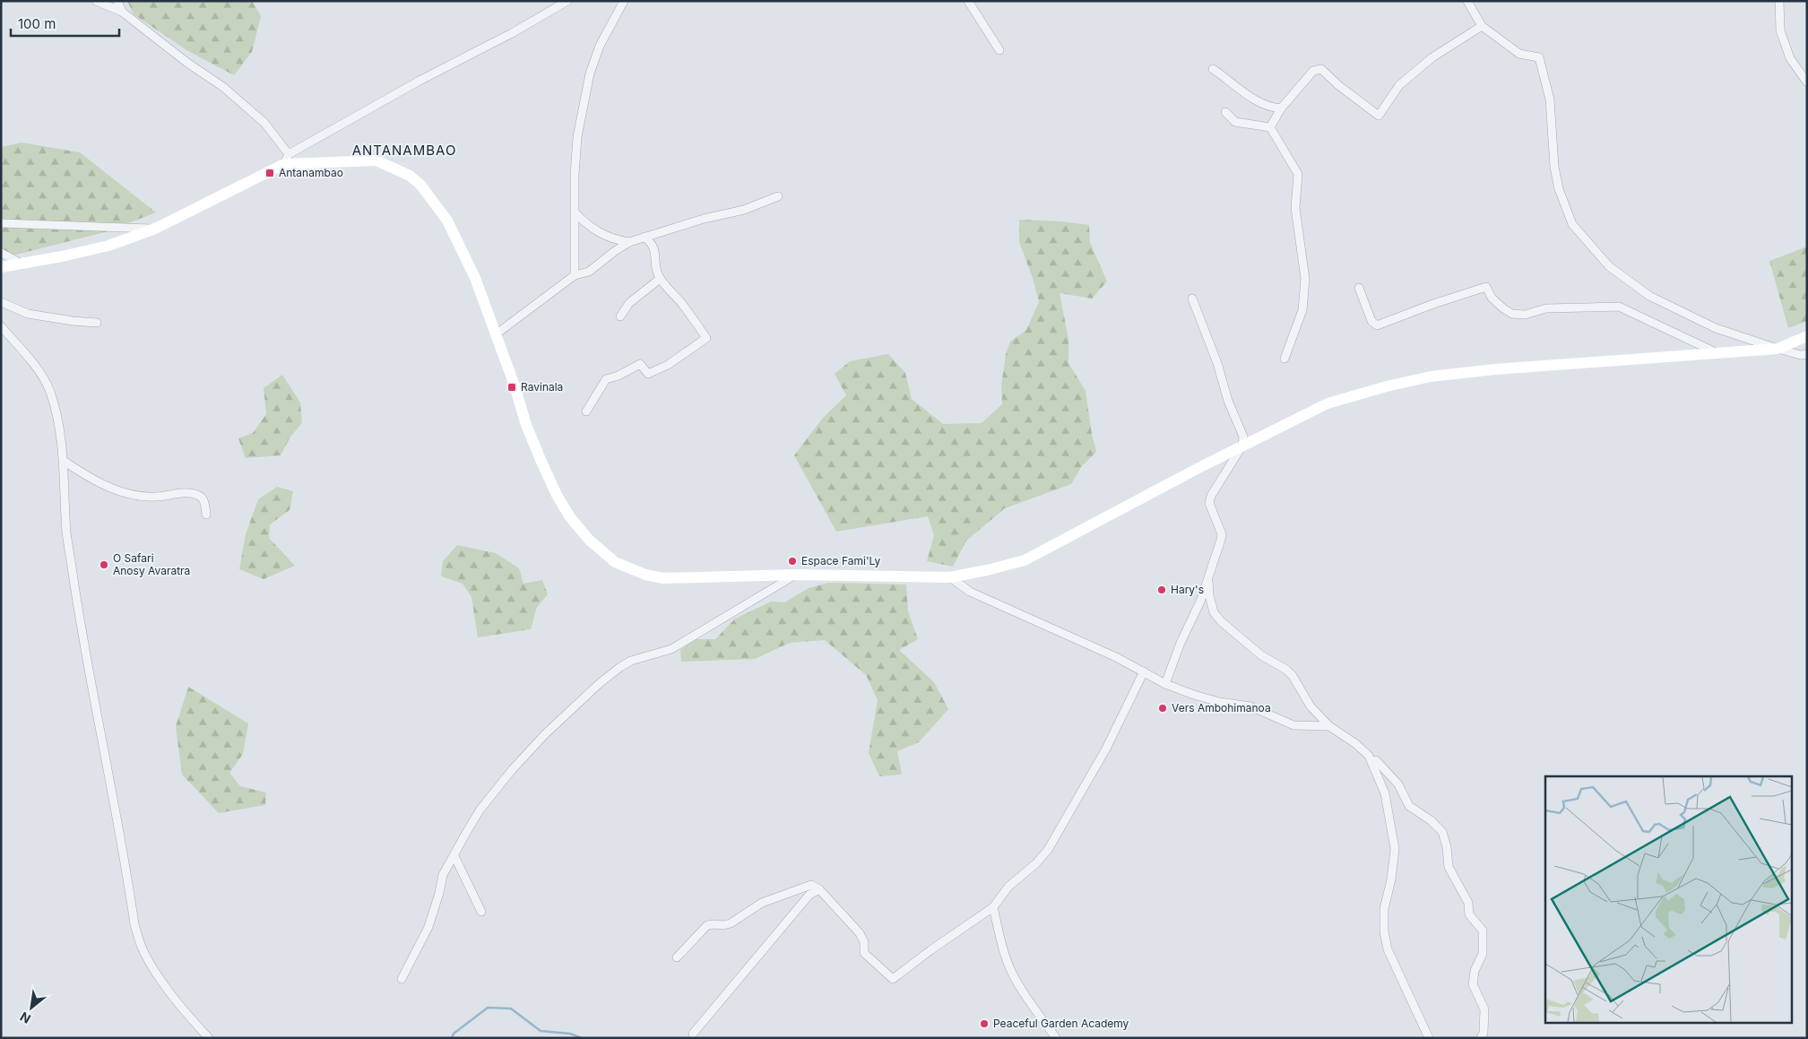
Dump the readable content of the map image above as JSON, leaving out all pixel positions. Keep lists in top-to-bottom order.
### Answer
{
  "districts": ["ANTANAMBAO"],
  "places": {
    "transit": ["Antanambao", "Ravinala"],
    "other": [
      "Espace Fami'Ly",
      "O Safari Anosy Avaratra",
      "Hary's",
      "Vers Ambohimanoa",
      "Peaceful Garden Academy"
    ]
  },
  "scale_bar": "100 m",
  "north": "bottom left"
}
